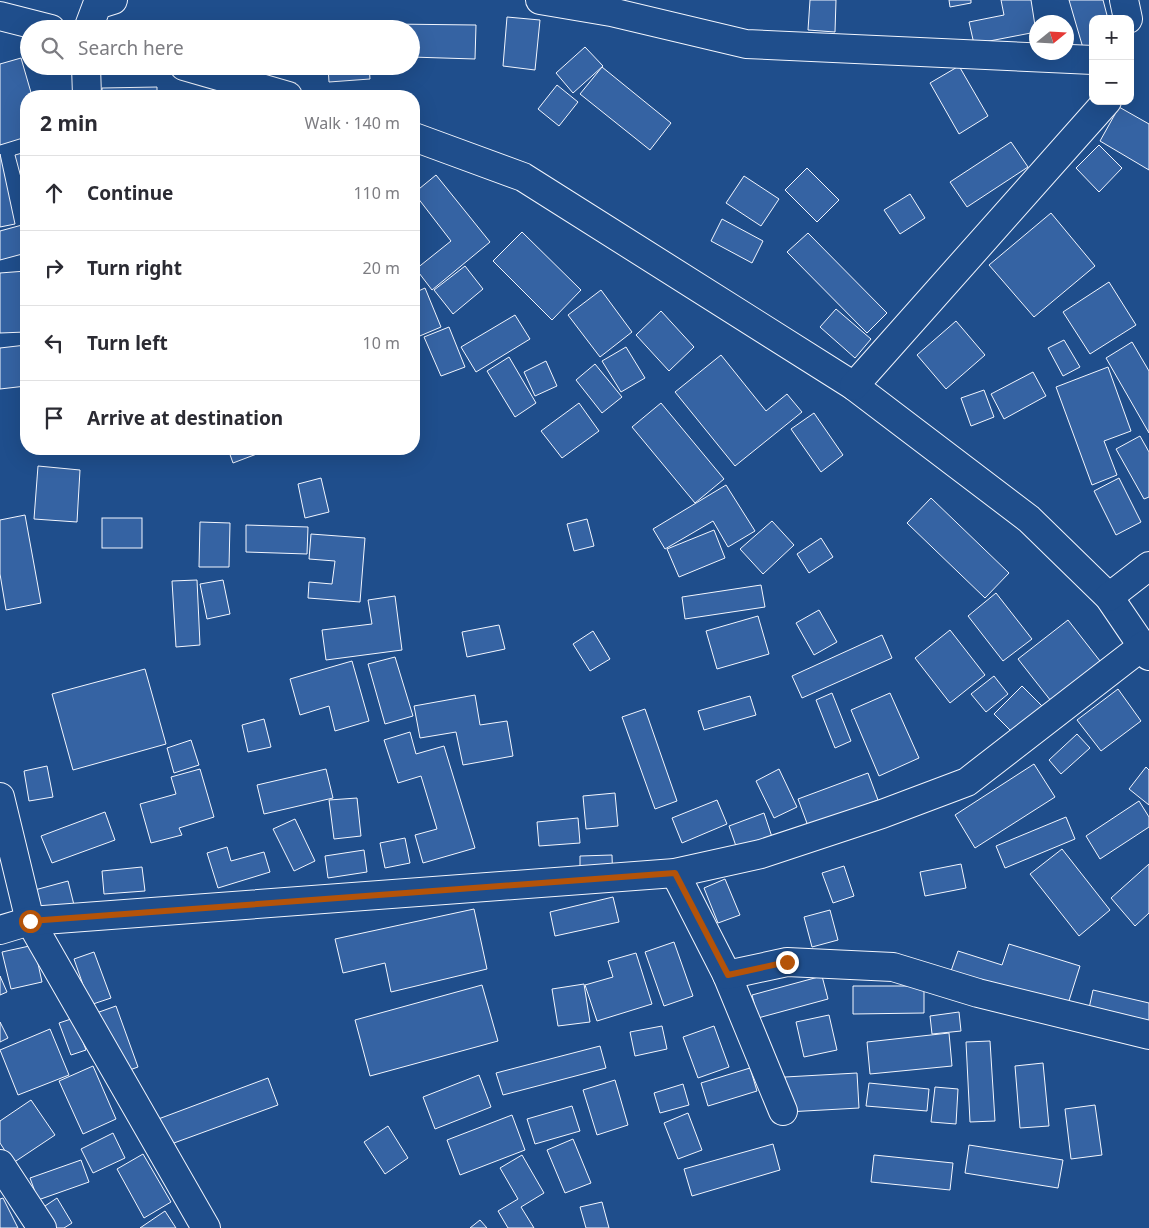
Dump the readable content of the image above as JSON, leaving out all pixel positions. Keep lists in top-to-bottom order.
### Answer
{
  "north": "right",
  "page": {
    "map_buttons": ["+", "−"],
    "search": "Search here",
    "heading": ["2 min", "Walk · 140 m"],
    "list": [
      ["Continue", "110 m"],
      ["Turn right", "20 m"],
      ["Turn left", "10 m"],
      "Arrive at destination"
    ]
  }
}
